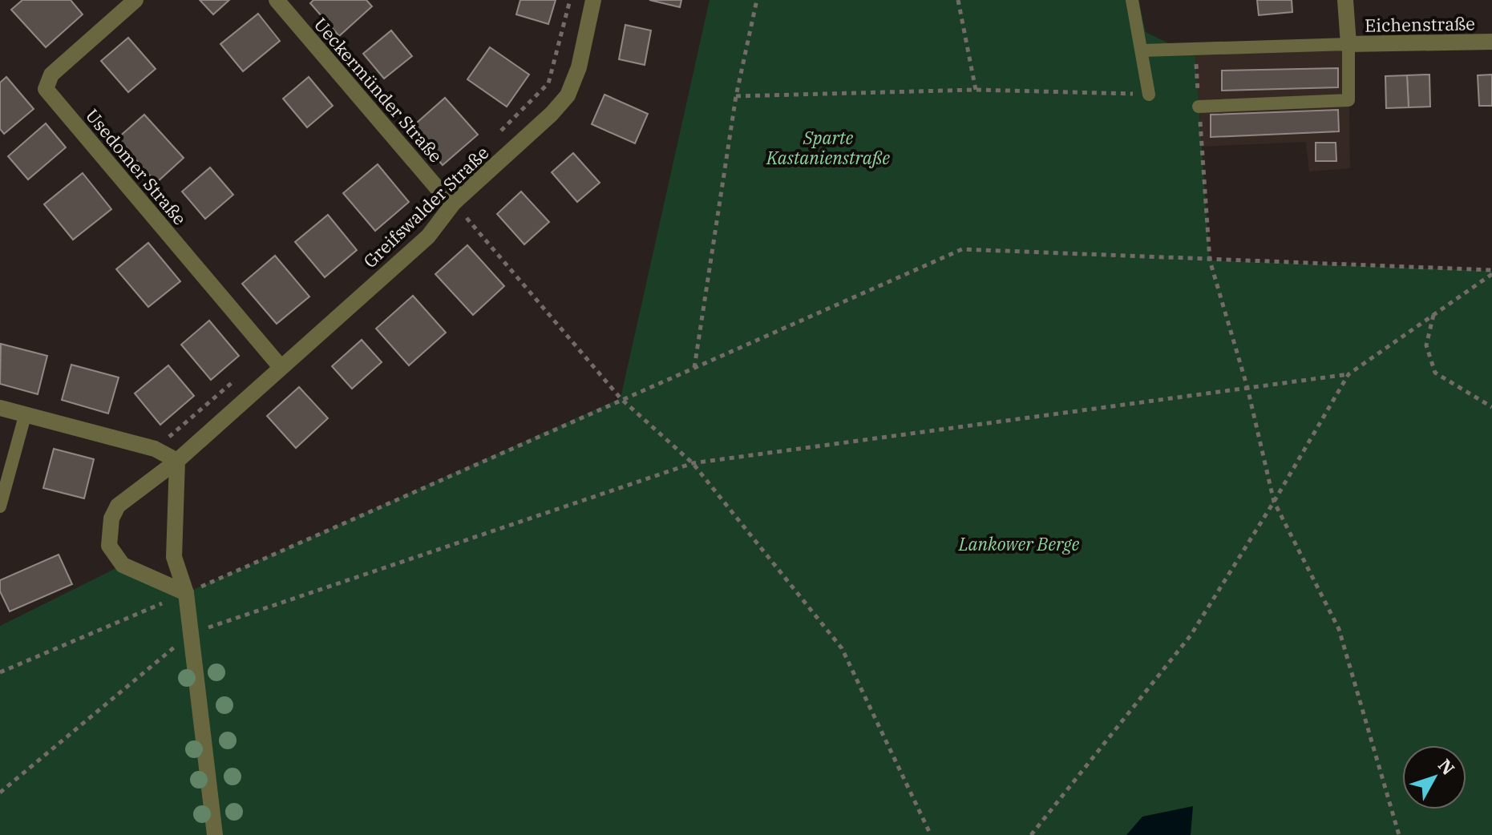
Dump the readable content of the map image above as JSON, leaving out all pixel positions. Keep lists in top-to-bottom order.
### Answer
{
  "streets": {
    "street": [
      "Eichenstraße",
      "Ueckermünder Straße",
      "Usedomer Straße",
      "Greifswalder Straße"
    ]
  },
  "crossings": [
    ["Ueckermünder Straße", "Greifswalder Straße"],
    ["Usedomer Straße", "Greifswalder Straße"]
  ],
  "parks": ["Sparte Kastanienstraße", "Lankower Berge"],
  "north": "top right"
}
